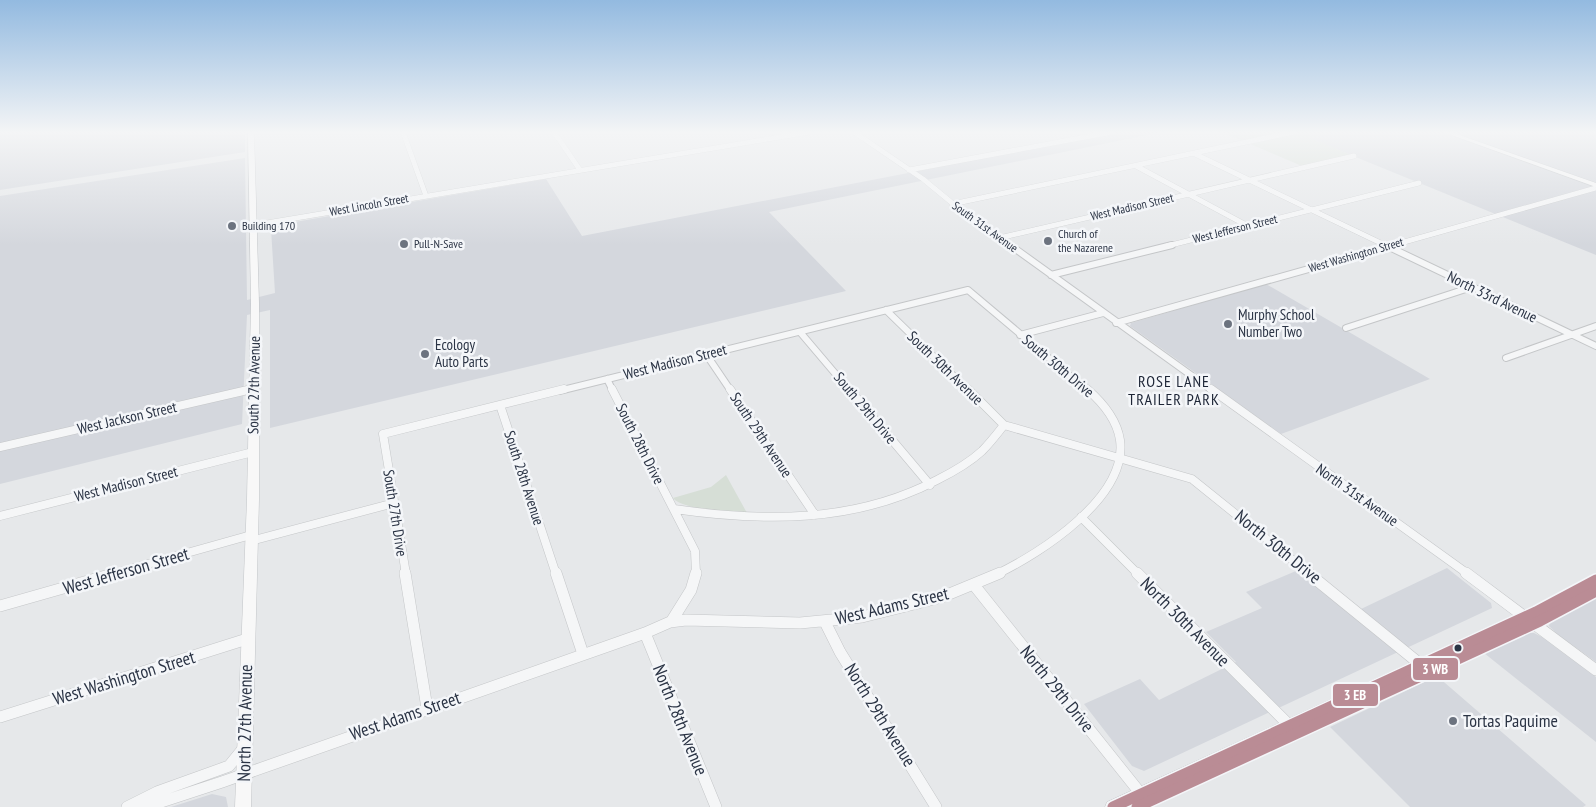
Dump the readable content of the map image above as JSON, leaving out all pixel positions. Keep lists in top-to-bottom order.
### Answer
{
  "streets": {
    "main road": ["South 27th Avenue", "North 27th Avenue"],
    "street": [
      "West Lincoln Street",
      "West Madison Street",
      "South 31st Avenue",
      "West Jefferson Street",
      "West Washington Street",
      "North 33rd Avenue",
      "South 30th Drive",
      "South 30th Avenue",
      "South 29th Drive",
      "West Jackson Street",
      "South 29th Avenue",
      "South 28th Drive",
      "South 28th Avenue",
      "North 31st Avenue",
      "South 27th Drive",
      "North 30th Drive",
      "West Adams Street",
      "North 30th Avenue",
      "North 29th Drive",
      "North 29th Avenue",
      "North 28th Avenue"
    ]
  },
  "crossings": [
    ["West Lincoln Street", "South 27th Avenue"],
    ["West Madison Street", "South 31st Avenue"],
    ["West Madison Street", "North 33rd Avenue"],
    ["West Madison Street", "South 30th Drive"],
    ["West Madison Street", "South 30th Avenue"],
    ["West Madison Street", "South 27th Avenue"],
    ["West Madison Street", "South 29th Drive"],
    ["West Madison Street", "South 29th Avenue"],
    ["West Madison Street", "South 28th Drive"],
    ["West Madison Street", "South 28th Avenue"],
    ["West Madison Street", "South 27th Drive"],
    ["South 31st Avenue", "West Jefferson Street"],
    ["South 31st Avenue", "West Washington Street"],
    ["South 31st Avenue", "North 31st Avenue"],
    ["West Jefferson Street", "North 33rd Avenue"],
    ["West Jefferson Street", "South 27th Avenue"],
    ["West Jefferson Street", "South 27th Drive"],
    ["West Washington Street", "North 33rd Avenue"],
    ["West Washington Street", "South 27th Avenue"],
    ["West Washington Street", "North 31st Avenue"],
    ["West Washington Street", "North 27th Avenue"],
    ["South 30th Drive", "North 30th Drive"],
    ["South 30th Drive", "West Adams Street"],
    ["South 27th Avenue", "West Jackson Street"],
    ["South 27th Avenue", "North 27th Avenue"],
    ["South 28th Drive", "West Adams Street"],
    ["South 28th Avenue", "West Adams Street"],
    ["South 27th Drive", "West Adams Street"],
    ["North 30th Drive", "West Adams Street"],
    ["West Adams Street", "North 30th Avenue"],
    ["West Adams Street", "North 29th Drive"],
    ["West Adams Street", "North 29th Avenue"],
    ["West Adams Street", "North 28th Avenue"],
    ["West Adams Street", "North 27th Avenue"]
  ],
  "districts": ["ROSE LANE TRAILER PARK"],
  "places": [
    "Building 170",
    "Church of the Nazarene",
    "Pull-N-Save",
    "Murphy School Number Two",
    "Ecology Auto Parts",
    "Tortas Paquime"
  ]
}
